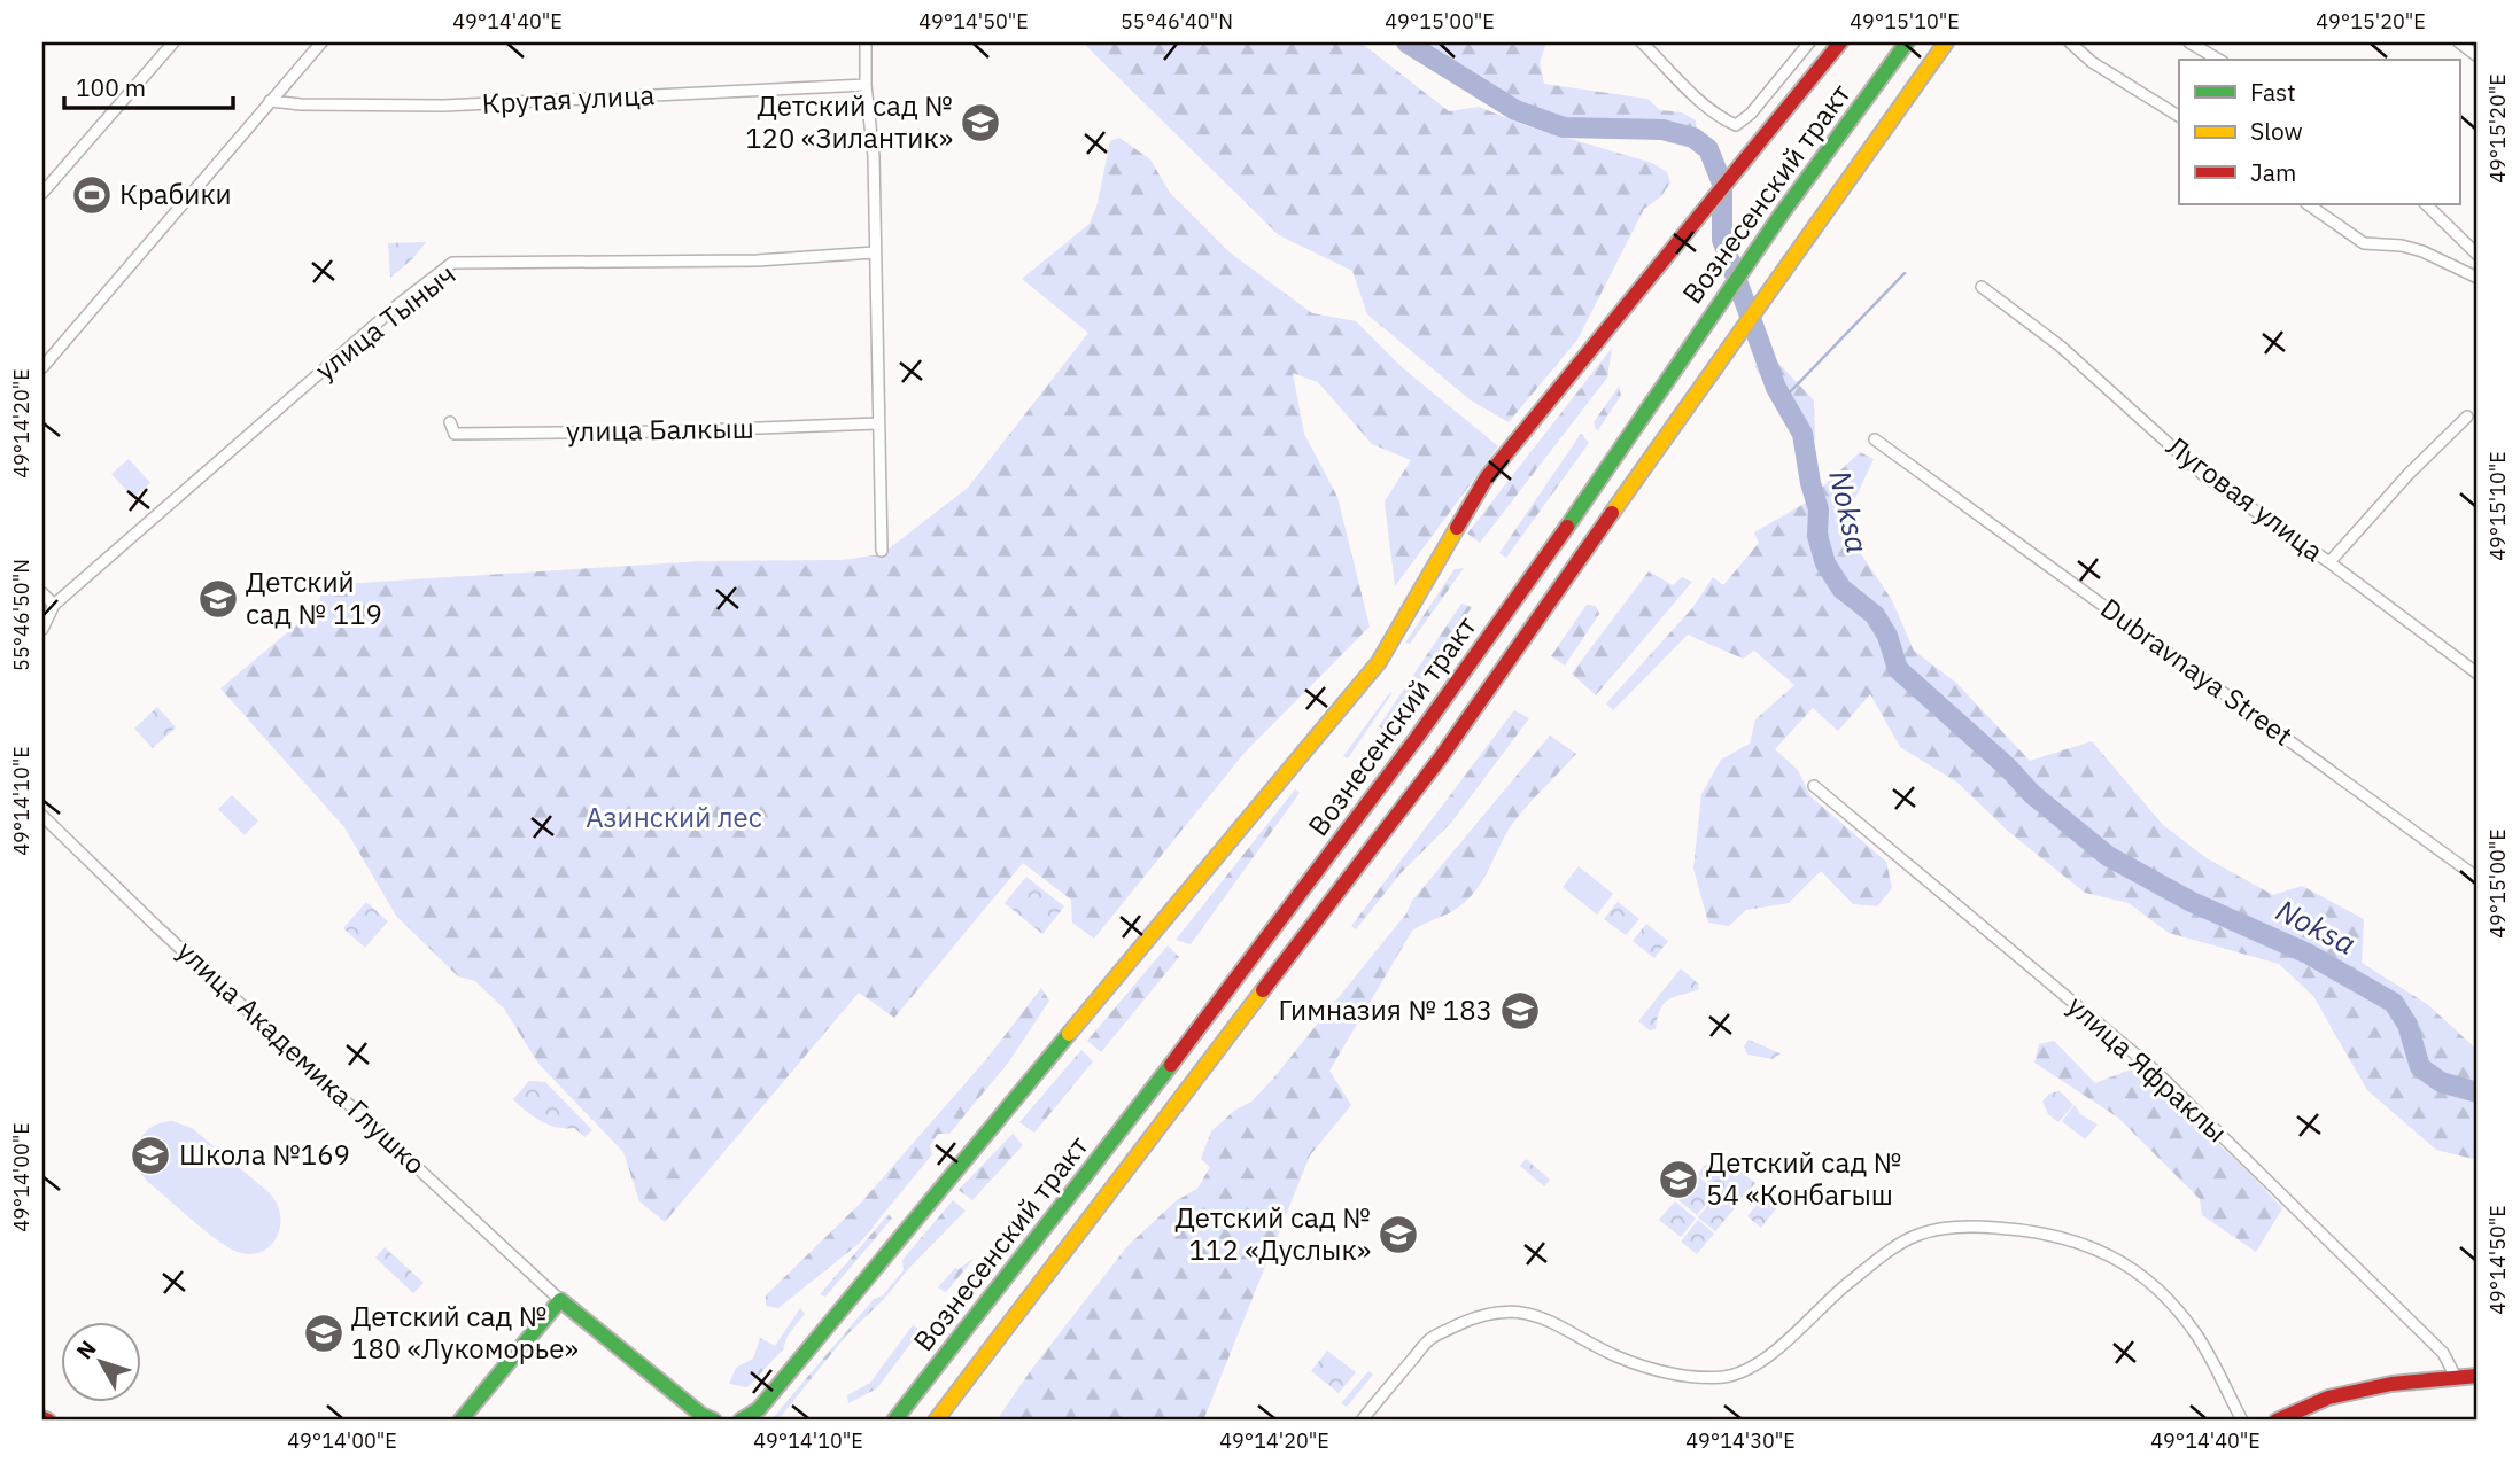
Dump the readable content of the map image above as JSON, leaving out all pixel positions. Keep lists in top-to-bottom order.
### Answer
{
  "streets": {
    "main road": ["Вознесенский тракт"],
    "street": [
      "Крутая улица",
      "улица Тыныч",
      "улица Балкыш",
      "Луговая улица",
      "Dubravnaya Street",
      "улица Академика Глушко",
      "улица Яфраклы"
    ]
  },
  "water": ["Noksa"],
  "parks": ["Азинский лес"],
  "places": {
    "school or university": [
      "Детский сад № 120 «Зилантик»",
      "Детский сад № 119",
      "Гимназия № 183",
      "Школа №169",
      "Детский сад № 54 «Конбагыш",
      "Детский сад № 112 «Дуслык»",
      "Детский сад № 180 «Лукоморье»"
    ],
    "sports": ["Крабики"]
  },
  "legend": ["Fast", "Slow", "Jam"],
  "scale_bar": "100 m",
  "north": "top left",
  "coordinates": [
    "49°14'40\"E",
    "49°14'50\"E",
    "55°46'40\"N",
    "49°15'00\"E",
    "49°15'10\"E",
    "49°15'20\"E",
    "49°14'20\"E",
    "55°46'50\"N",
    "49°14'10\"E",
    "49°14'00\"E",
    "49°14'30\"E"
  ]
}
